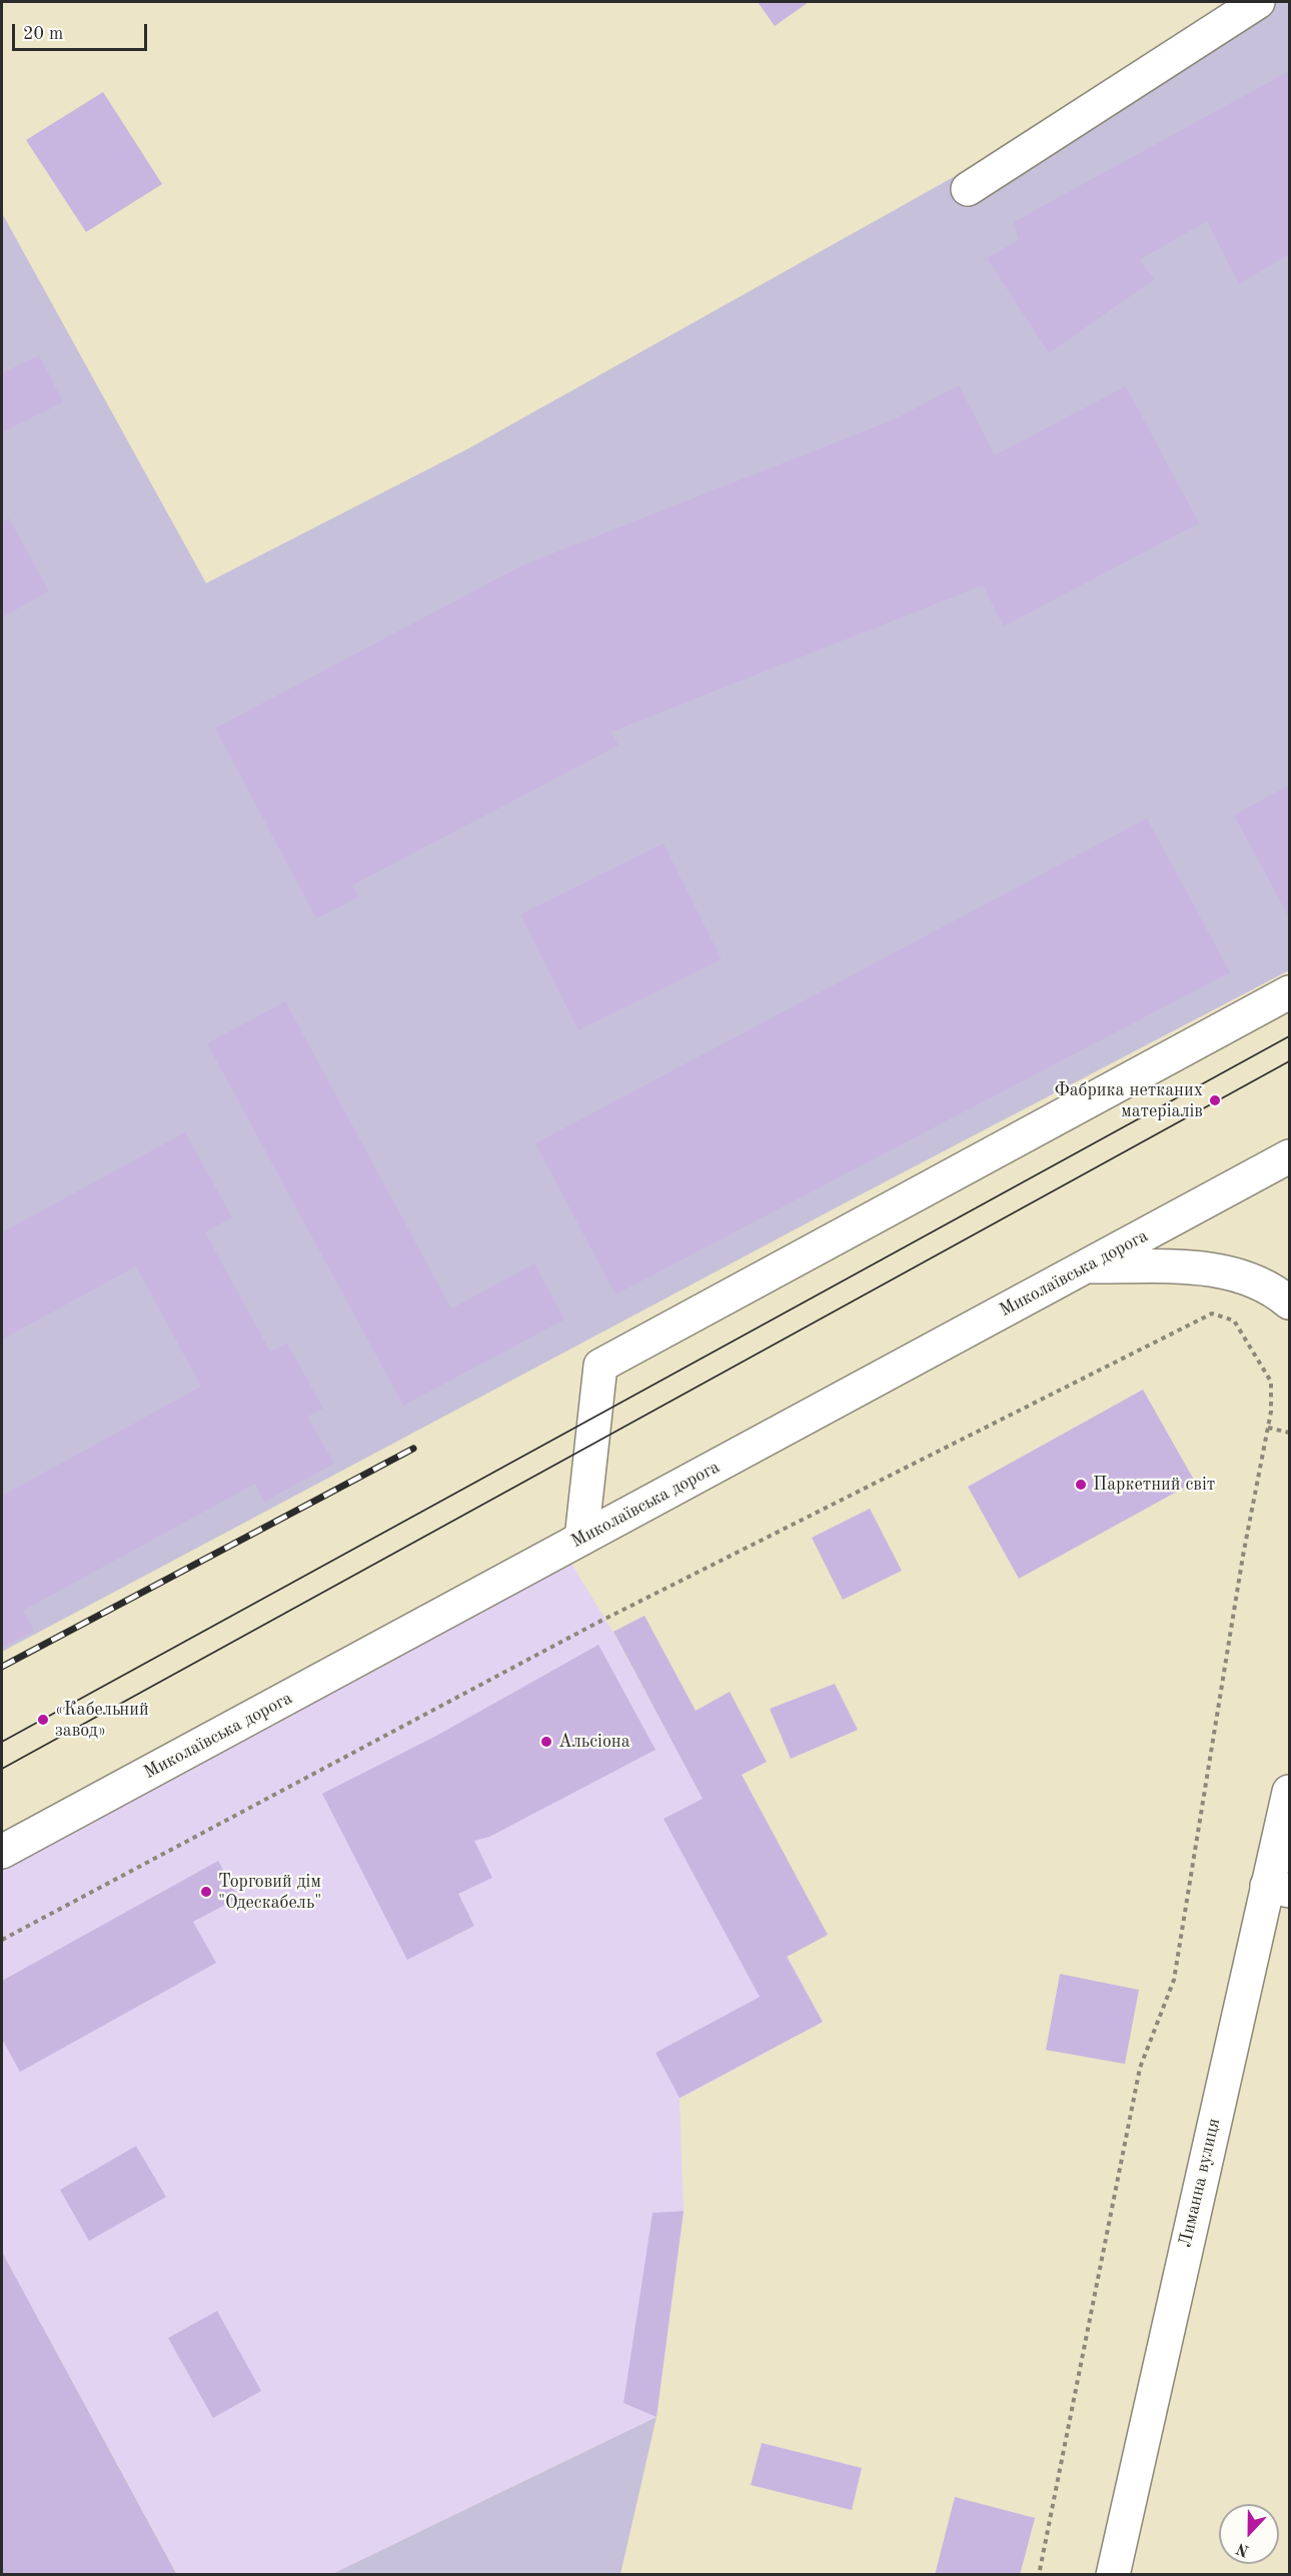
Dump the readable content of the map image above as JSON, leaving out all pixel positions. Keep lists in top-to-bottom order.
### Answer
{
  "streets": {
    "main road": ["Миколаївська дорога", "Лиманна вулиця"]
  },
  "places": [
    "Фабрика нетканих матеріалів",
    "Паркетний світ",
    "«Кабельний завод»",
    "Альсіона",
    "Торговий дім \"Одескабель\""
  ],
  "scale_bar": "20 m",
  "north": "bottom"
}
